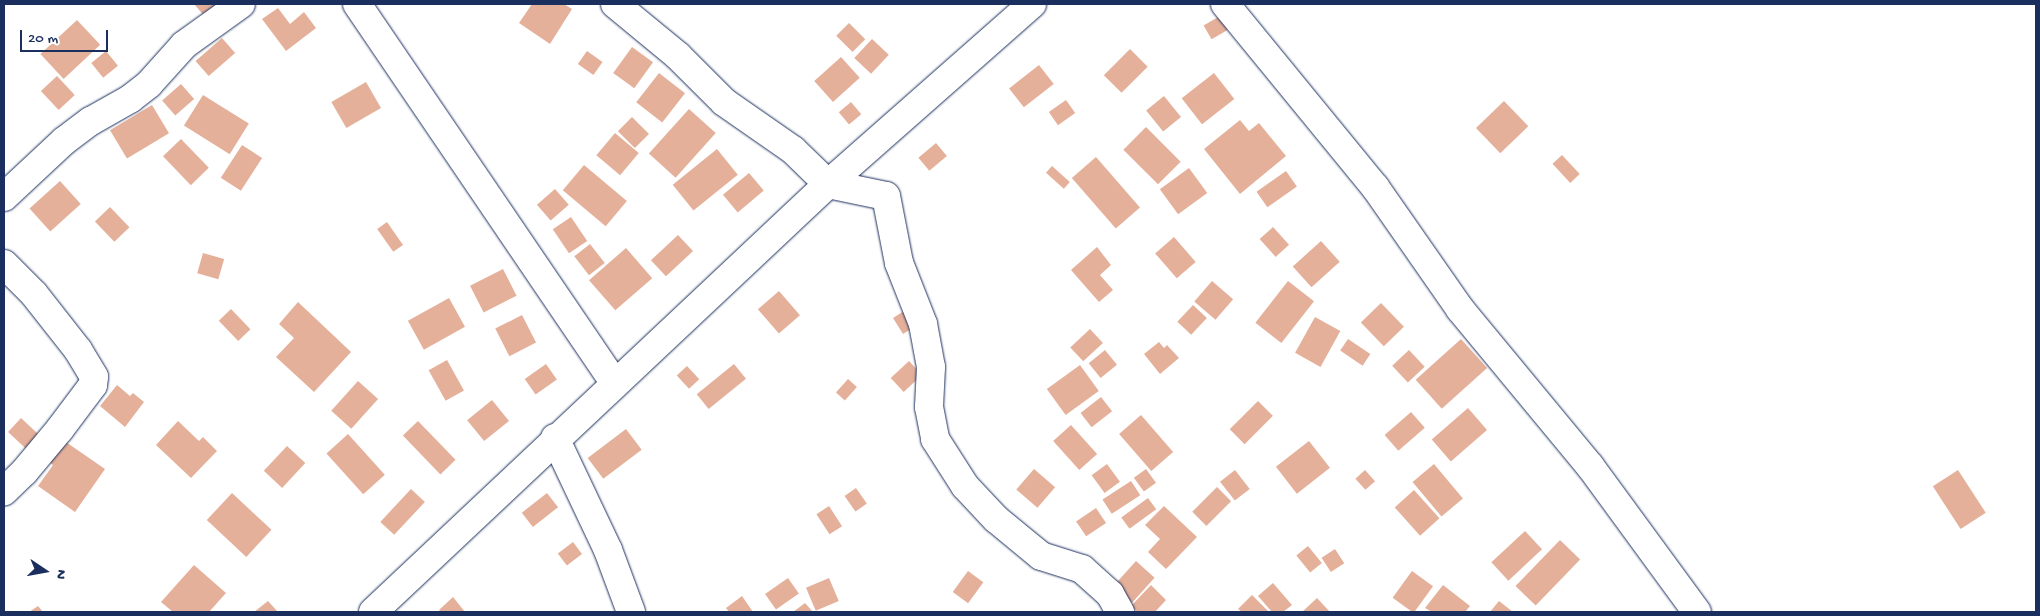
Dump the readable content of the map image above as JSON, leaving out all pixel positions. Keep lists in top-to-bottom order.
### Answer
{
  "scale_bar": "20 m",
  "north": "right"
}
